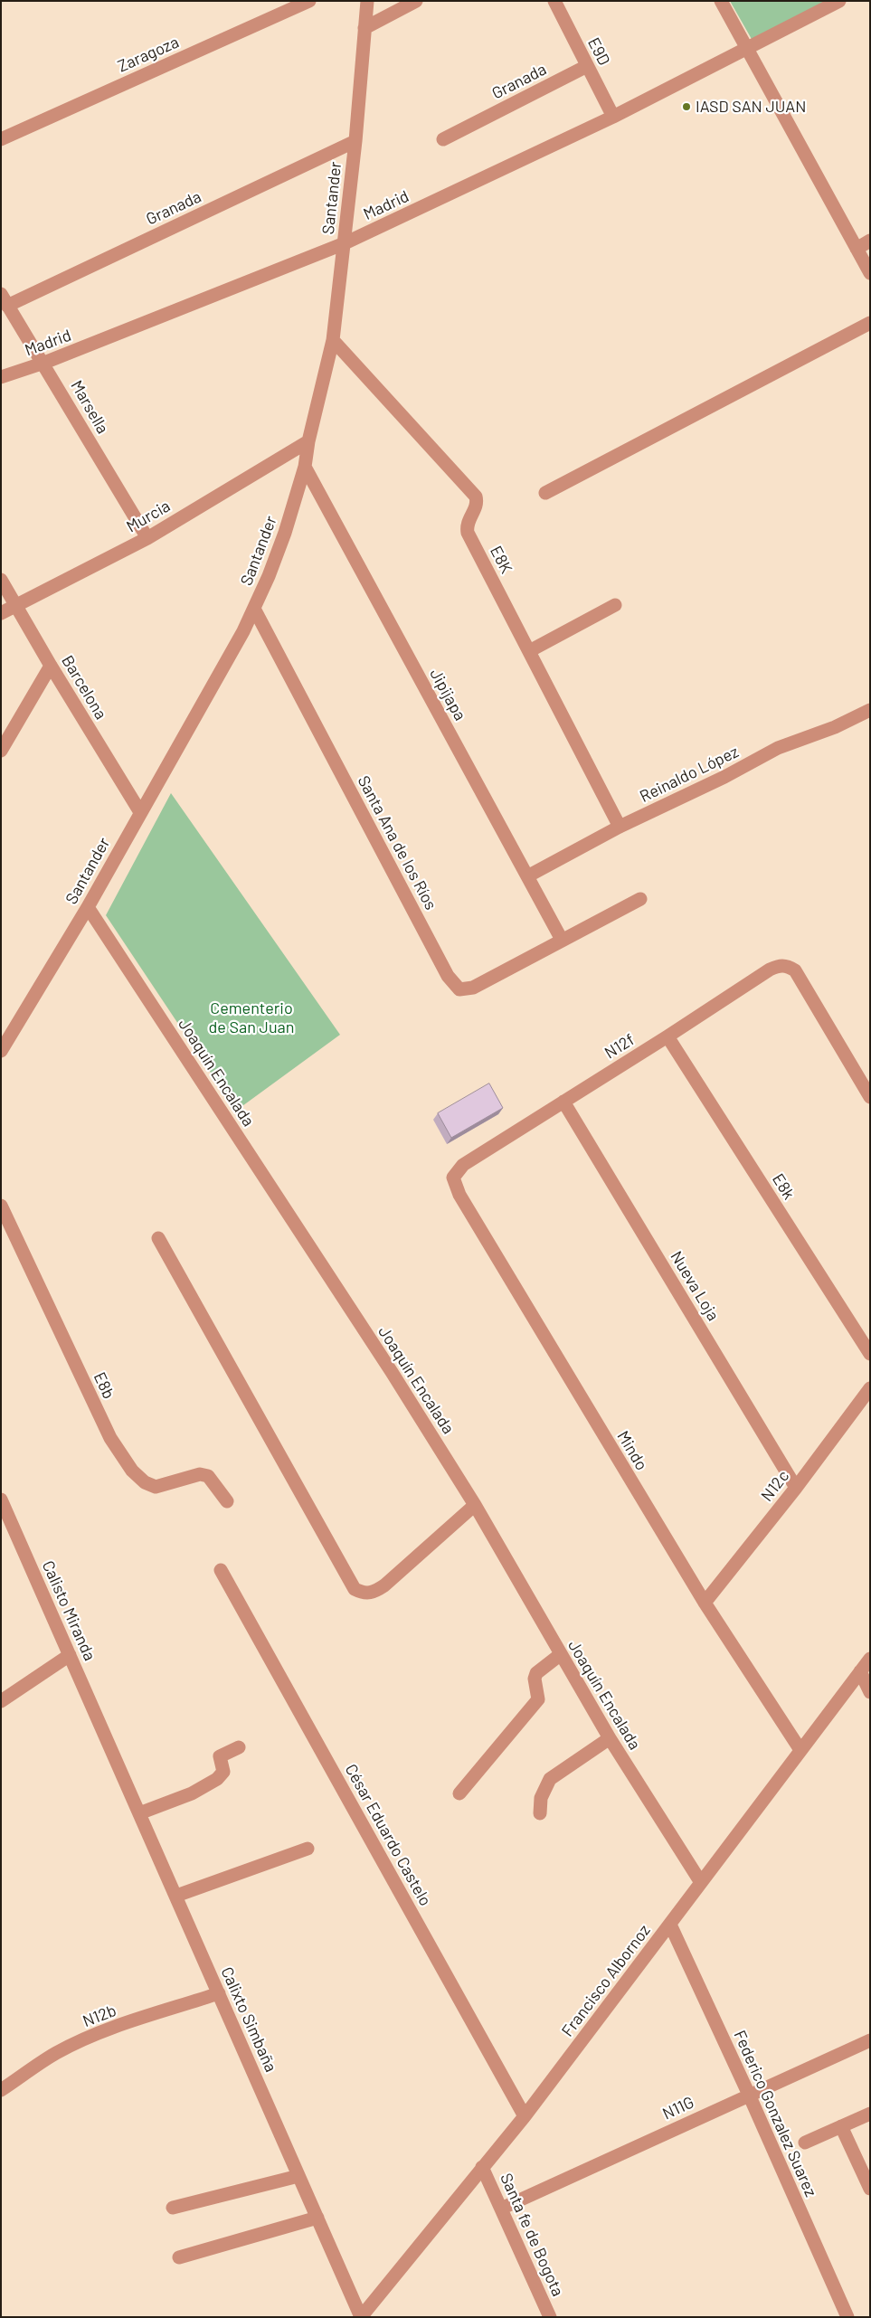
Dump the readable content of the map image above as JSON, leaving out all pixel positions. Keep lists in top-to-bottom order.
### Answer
{
  "streets": {
    "street": [
      "E9D",
      "Zaragoza",
      "Granada",
      "Santander",
      "Madrid",
      "Marsella",
      "Murcia",
      "E8K",
      "Barcelona",
      "Jipijapa",
      "Reinaldo López",
      "Santa Ana de los Ríos",
      "N12f",
      "Joaquín Encalada",
      "E8k",
      "Nueva Loja",
      "E8b",
      "Mindo",
      "N12c",
      "Calisto Miranda",
      "César Eduardo Castelo",
      "Francisco Albornoz",
      "N12b",
      "Calixto Simbaña",
      "N11G",
      "Federico Gonzalez Suarez",
      "Santa fe de Bogota"
    ]
  },
  "crossings": [
    ["E9D", "Granada"],
    ["E9D", "Madrid"],
    ["Granada", "Santander"],
    ["Granada", "Marsella"],
    ["Santander", "Madrid"],
    ["Santander", "Murcia"],
    ["Santander", "E8K"],
    ["Santander", "Barcelona"],
    ["Santander", "Jipijapa"],
    ["Santander", "Santa Ana de los Ríos"],
    ["Santander", "Joaquín Encalada"],
    ["Madrid", "Marsella"],
    ["Marsella", "Murcia"],
    ["Murcia", "Barcelona"],
    ["E8K", "Reinaldo López"],
    ["Jipijapa", "Reinaldo López"],
    ["Jipijapa", "Santa Ana de los Ríos"],
    ["N12f", "E8k"],
    ["N12f", "Nueva Loja"],
    ["N12f", "Mindo"],
    ["Joaquín Encalada", "Francisco Albornoz"],
    ["Nueva Loja", "N12c"],
    ["Mindo", "N12c"],
    ["Mindo", "Francisco Albornoz"],
    ["Calisto Miranda", "Calixto Simbaña"],
    ["César Eduardo Castelo", "Francisco Albornoz"],
    ["Francisco Albornoz", "Calixto Simbaña"],
    ["Francisco Albornoz", "Federico Gonzalez Suarez"],
    ["Francisco Albornoz", "Santa fe de Bogota"],
    ["N12b", "Calixto Simbaña"],
    ["N11G", "Federico Gonzalez Suarez"],
    ["N11G", "Santa fe de Bogota"]
  ],
  "parks": ["Cementerio de San Juan"],
  "places": ["IASD SAN JUAN"]
}
